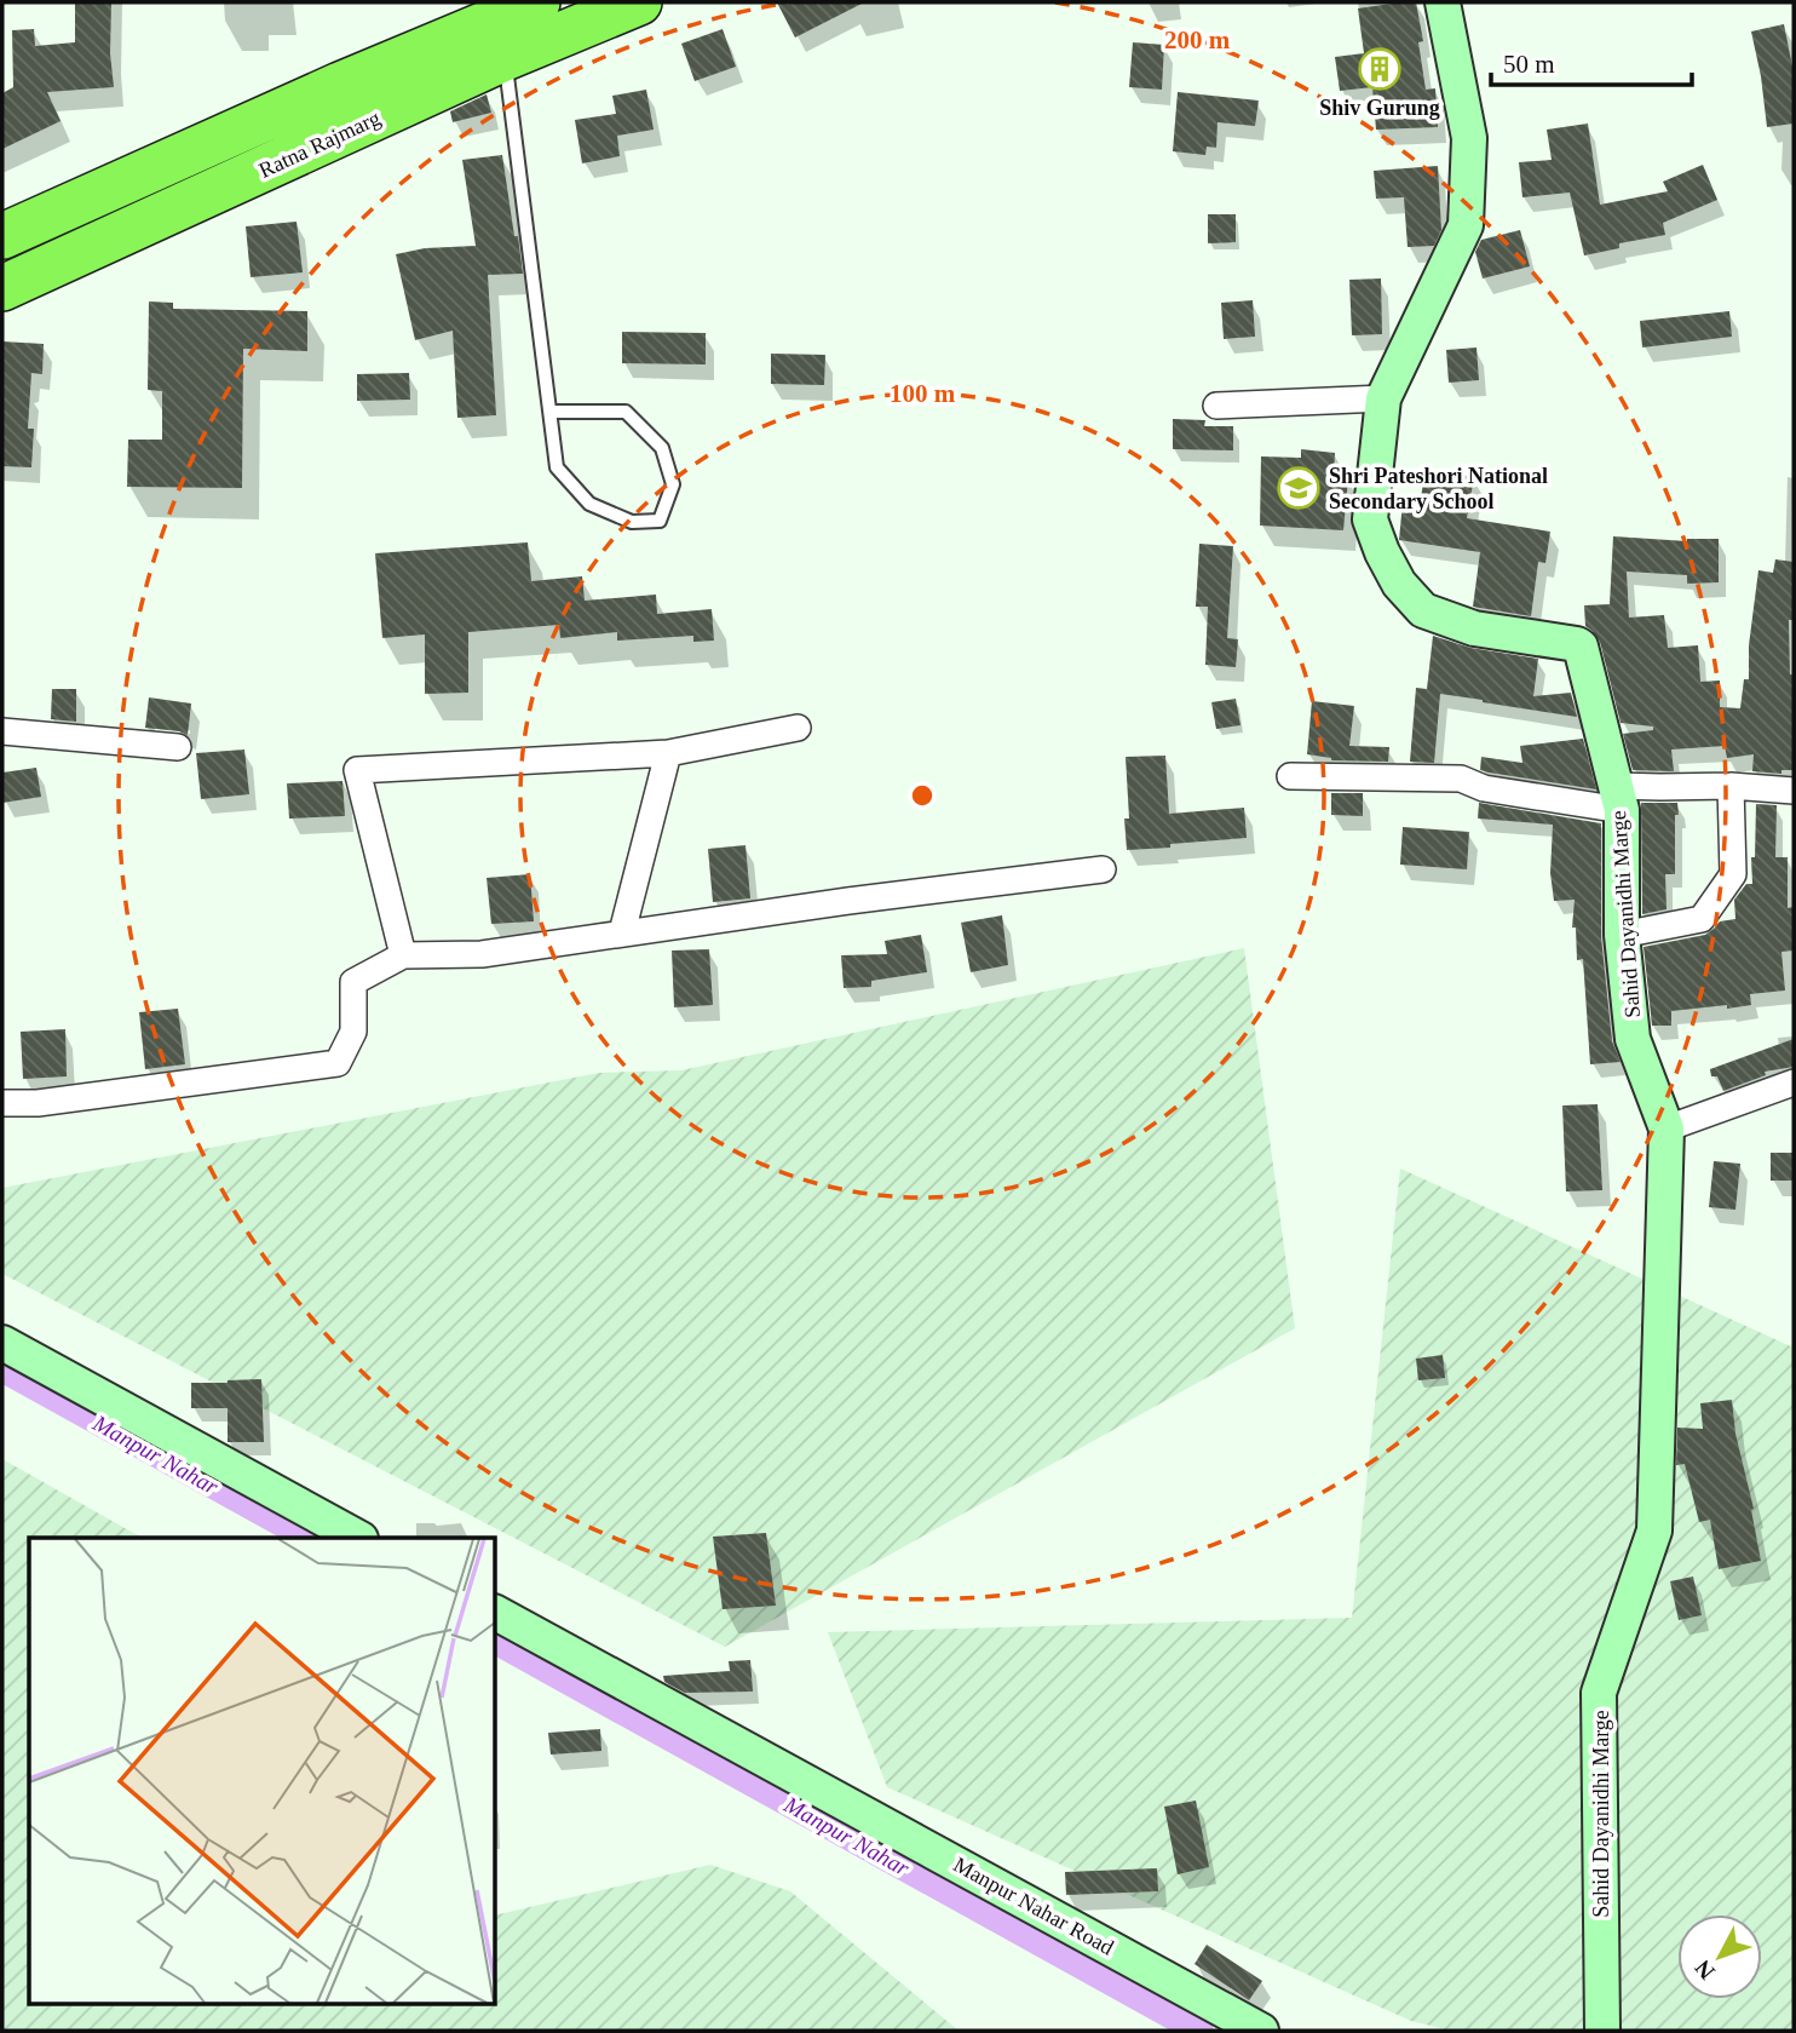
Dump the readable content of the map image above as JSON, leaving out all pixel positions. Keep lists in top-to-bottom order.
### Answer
{
  "streets": {
    "highway": ["Ratna Rajmarg"],
    "street": ["Sahid Dayanidhi Marge", "Manpur Nahar Road"]
  },
  "water": ["Manpur Nahar"],
  "places": {
    "building": ["Shiv Gurung"],
    "school or university": ["Shri Pateshori National Secondary School"]
  },
  "scale_bar": "50 m",
  "north": "bottom left",
  "rings": ["200 m", "100 m"]
}
